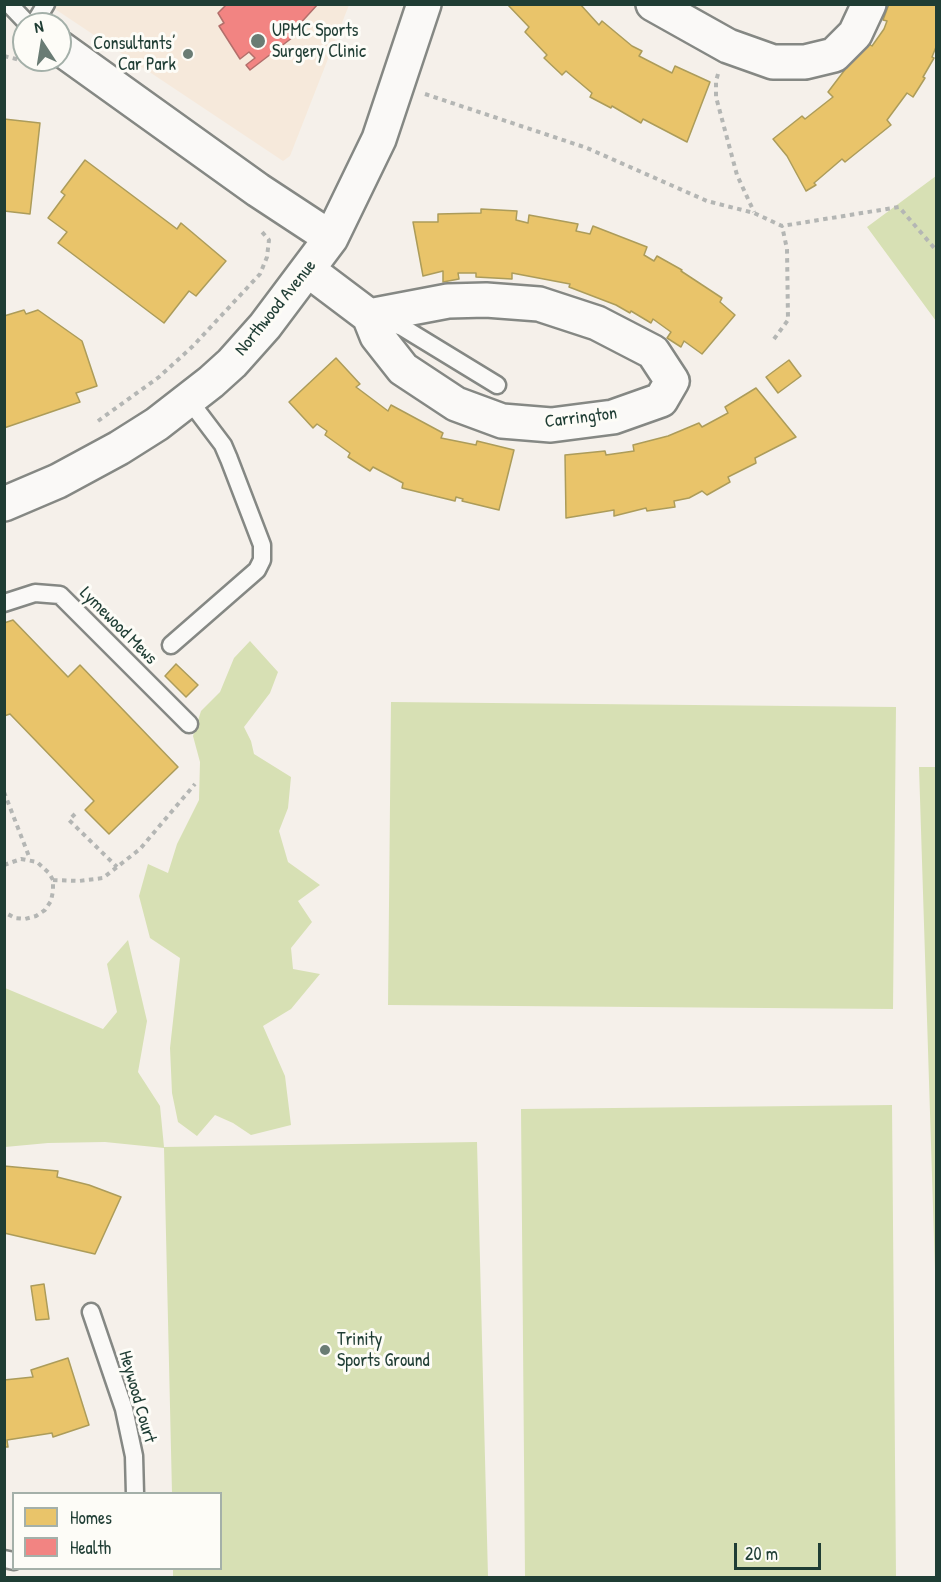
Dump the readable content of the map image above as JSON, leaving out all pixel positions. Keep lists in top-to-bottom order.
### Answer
{
  "streets": {
    "street": ["Northwood Avenue", "Carrington"],
    "lane": ["Lymewood Mews", "Heywood Court"]
  },
  "crossings": [
    ["Northwood Avenue", "Carrington"]
  ],
  "places": ["UPMC Sports Surgery Clinic", "Consultants’ Car Park", "Trinity Sports Ground"],
  "legend": ["Homes", "Health"],
  "scale_bar": "20 m",
  "north": "top"
}
